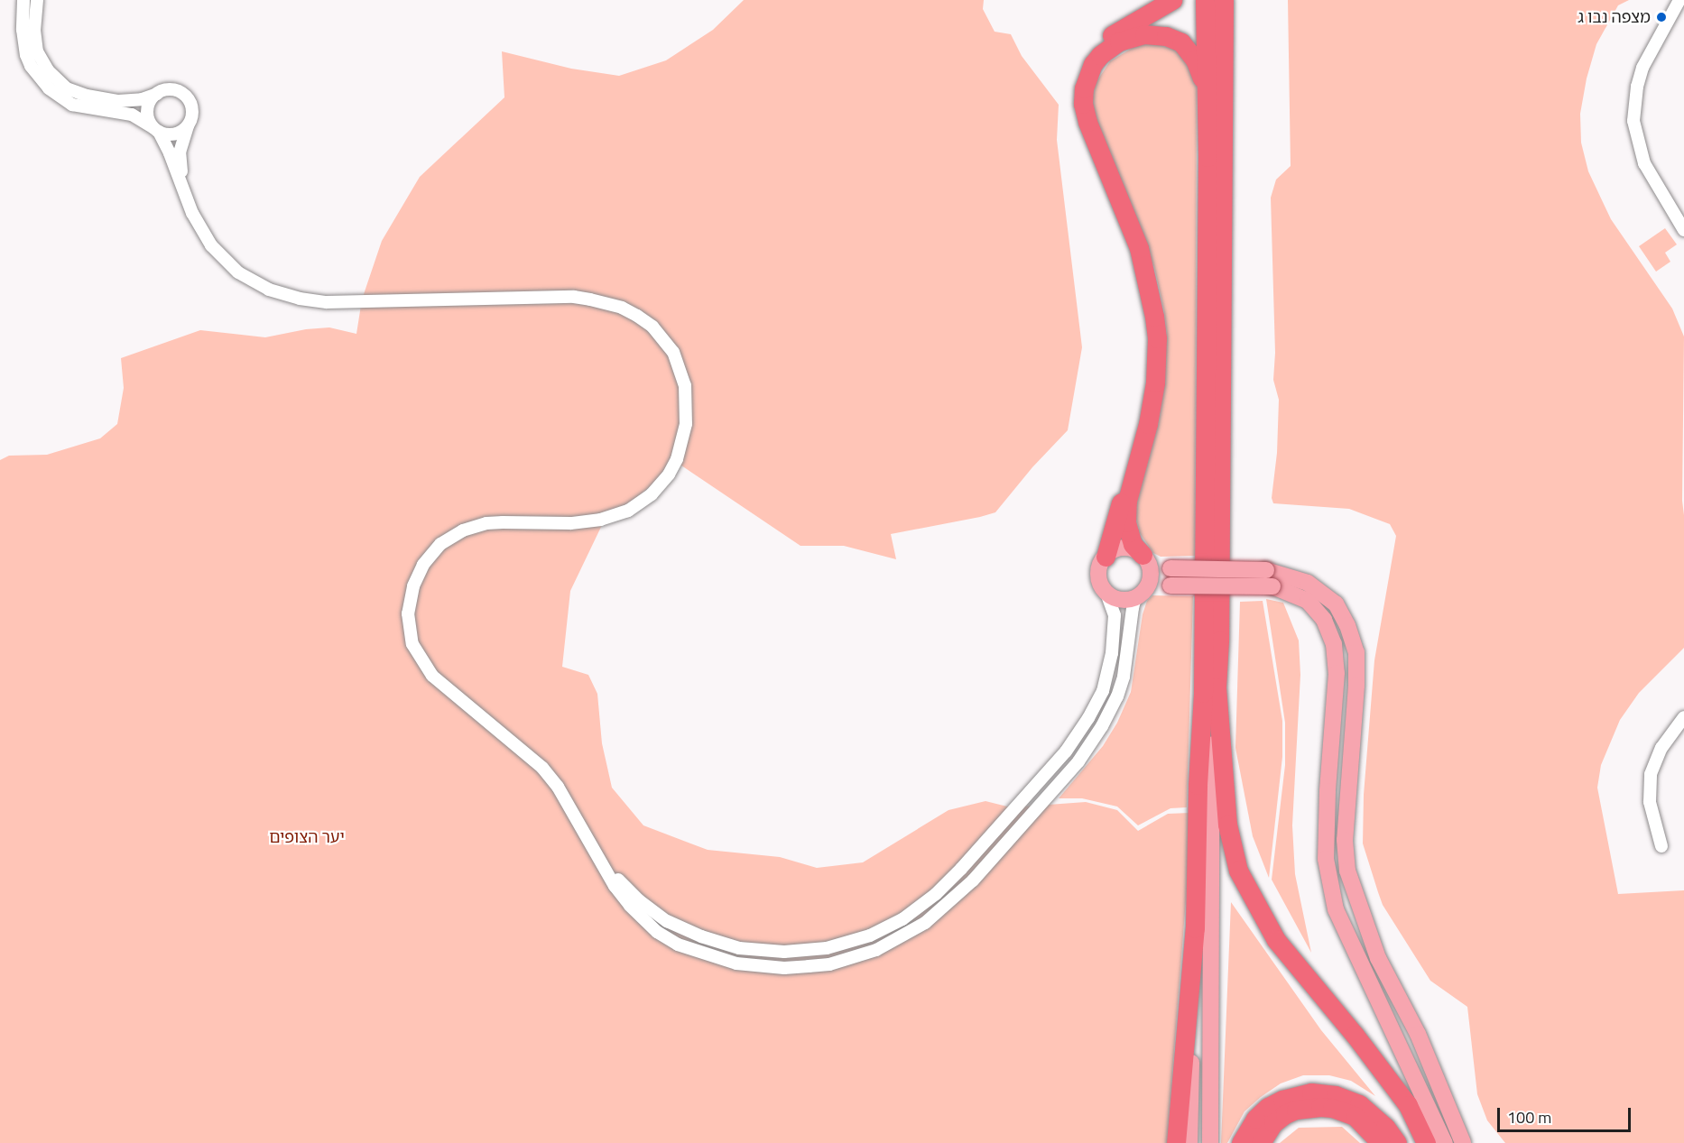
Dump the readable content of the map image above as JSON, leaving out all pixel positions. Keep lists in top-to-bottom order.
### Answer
{
  "parks": ["יער הצופים"],
  "places": ["מצפה נבו ג"],
  "scale_bar": "100 m"
}
